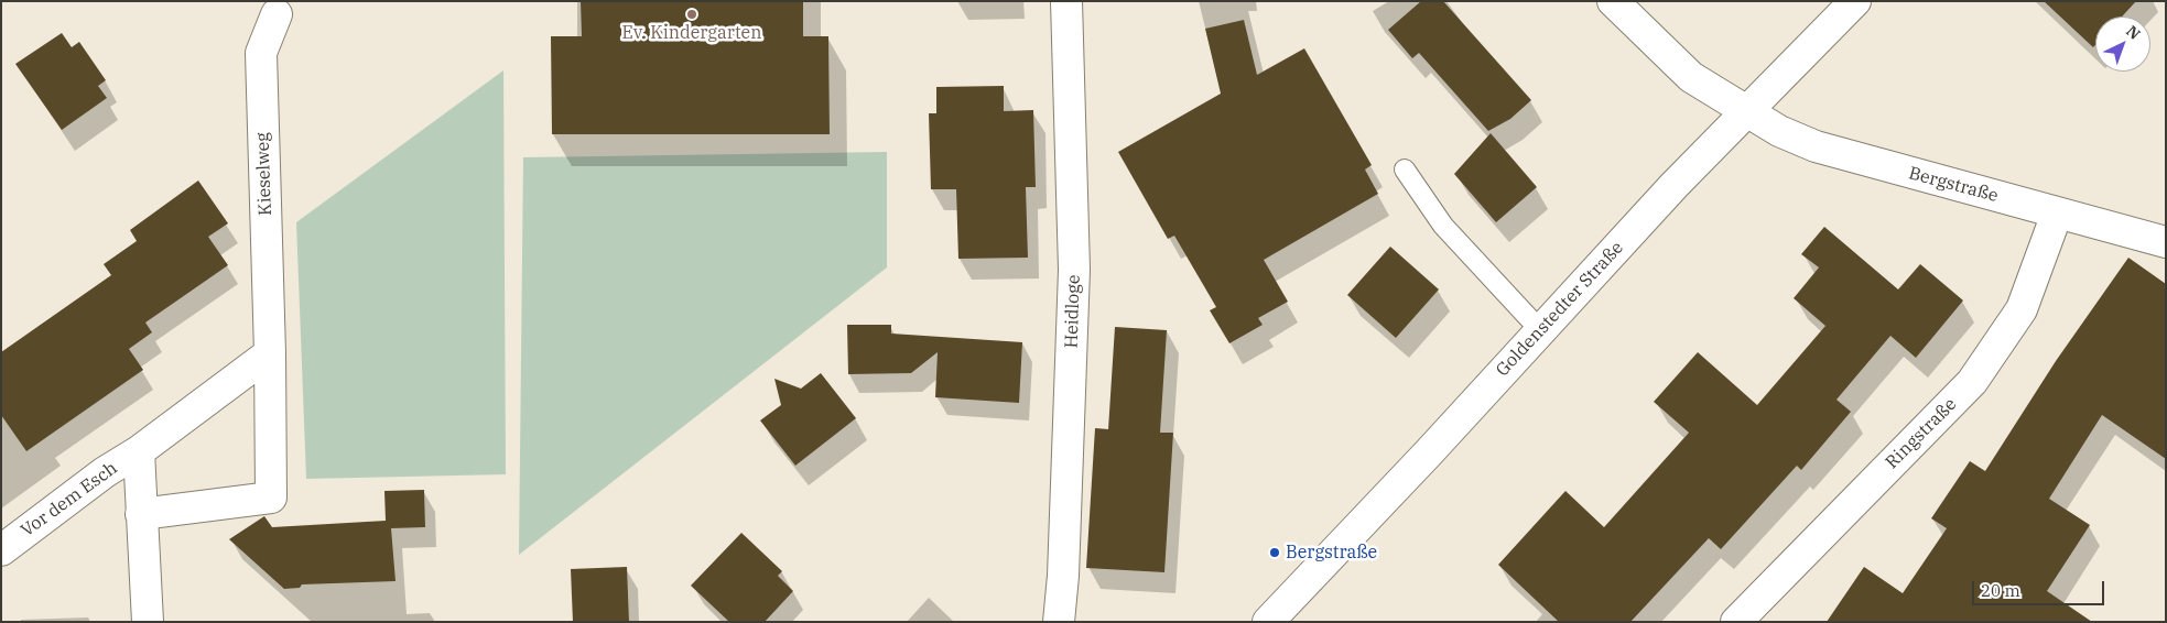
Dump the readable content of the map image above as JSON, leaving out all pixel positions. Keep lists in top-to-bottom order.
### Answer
{
  "streets": {
    "street": [
      "Kieselweg",
      "Bergstraße",
      "Goldenstedter Straße",
      "Heidloge",
      "Ringstraße",
      "Vor dem Esch"
    ]
  },
  "crossings": [
    ["Bergstraße", "Goldenstedter Straße"],
    ["Bergstraße", "Ringstraße"]
  ],
  "places": ["Ev. Kindergarten", "Bergstraße"],
  "scale_bar": "20 m",
  "north": "top right"
}
